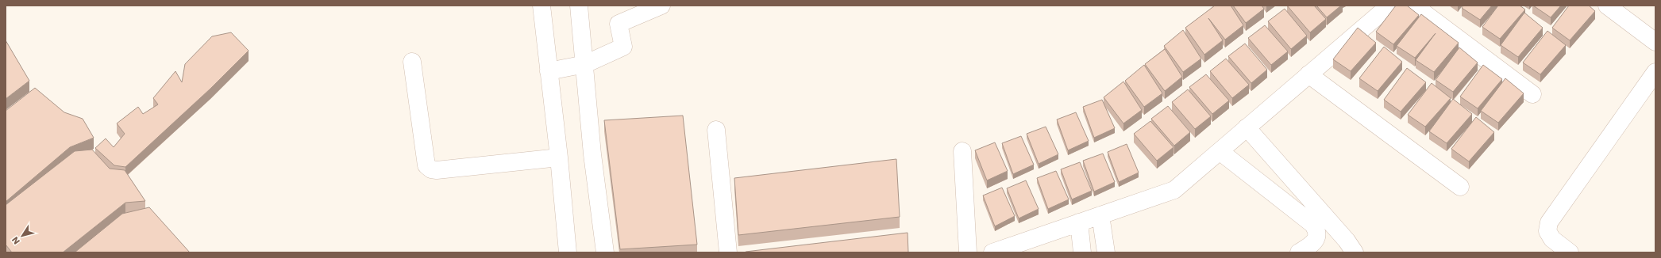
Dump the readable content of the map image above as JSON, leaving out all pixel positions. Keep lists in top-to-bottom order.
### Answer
{
  "north": "bottom left"
}
